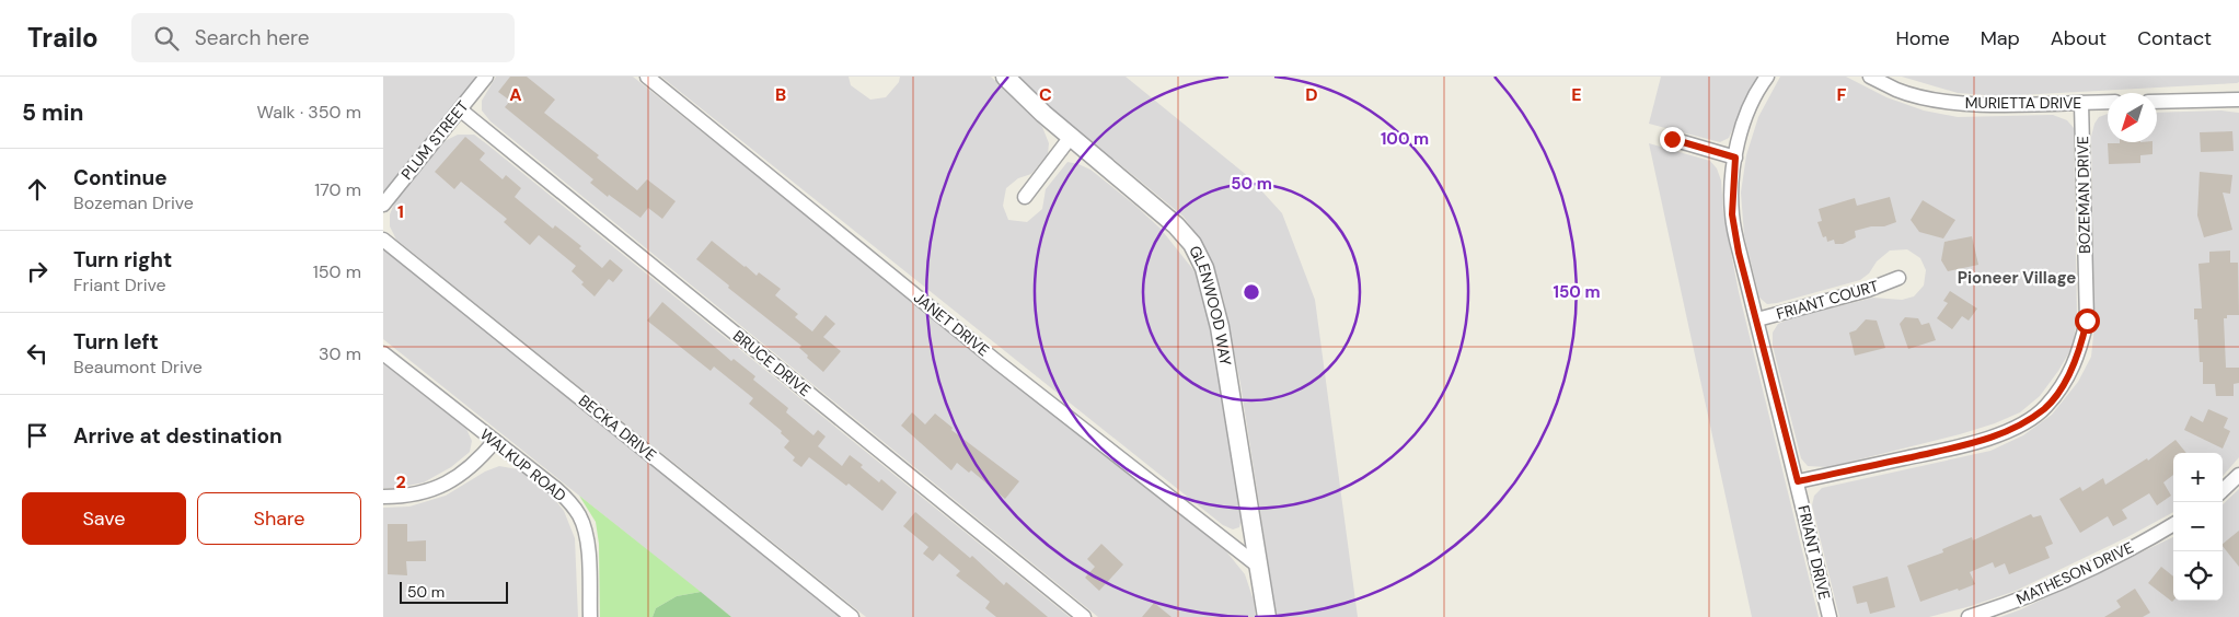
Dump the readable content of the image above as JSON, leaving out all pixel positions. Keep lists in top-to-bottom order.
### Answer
{
  "streets": {
    "street": [
      "MURIETTA DRIVE",
      "PLUM STREET",
      "BOZEMAN DRIVE",
      "FRIANT COURT",
      "GLENWOOD WAY",
      "JANET DRIVE",
      "BRUCE DRIVE",
      "BECKA DRIVE",
      "WALKUP ROAD",
      "FRIANT DRIVE",
      "MATHESON DRIVE"
    ]
  },
  "crossings": [
    ["MURIETTA DRIVE", "BOZEMAN DRIVE"],
    ["PLUM STREET", "BRUCE DRIVE"],
    ["BOZEMAN DRIVE", "FRIANT DRIVE"],
    ["FRIANT COURT", "FRIANT DRIVE"],
    ["GLENWOOD WAY", "JANET DRIVE"]
  ],
  "districts": ["Pioneer Village"],
  "scale_bar": "50 m",
  "north": "bottom left",
  "page": {
    "header": "Trailo",
    "search": "Search here",
    "nav": [
      "Home",
      "Map",
      "About",
      "Contact"
    ],
    "heading": ["5 min", "Walk · 350 m"],
    "list": [
      ["Continue", "Bozeman Drive", "170 m"],
      ["Turn right", "Friant Drive", "150 m"],
      ["Turn left", "Beaumont Drive", "30 m"],
      "Arrive at destination"
    ],
    "map_buttons": ["+", "−"],
    "buttons": ["Save", "Share"],
    "scale": "50 m"
  },
  "grid": {
    "columns": [
      "A",
      "B",
      "C",
      "D",
      "E",
      "F"
    ],
    "rows": ["1", "2"]
  },
  "rings": ["100 m", "50 m", "150 m"]
}
